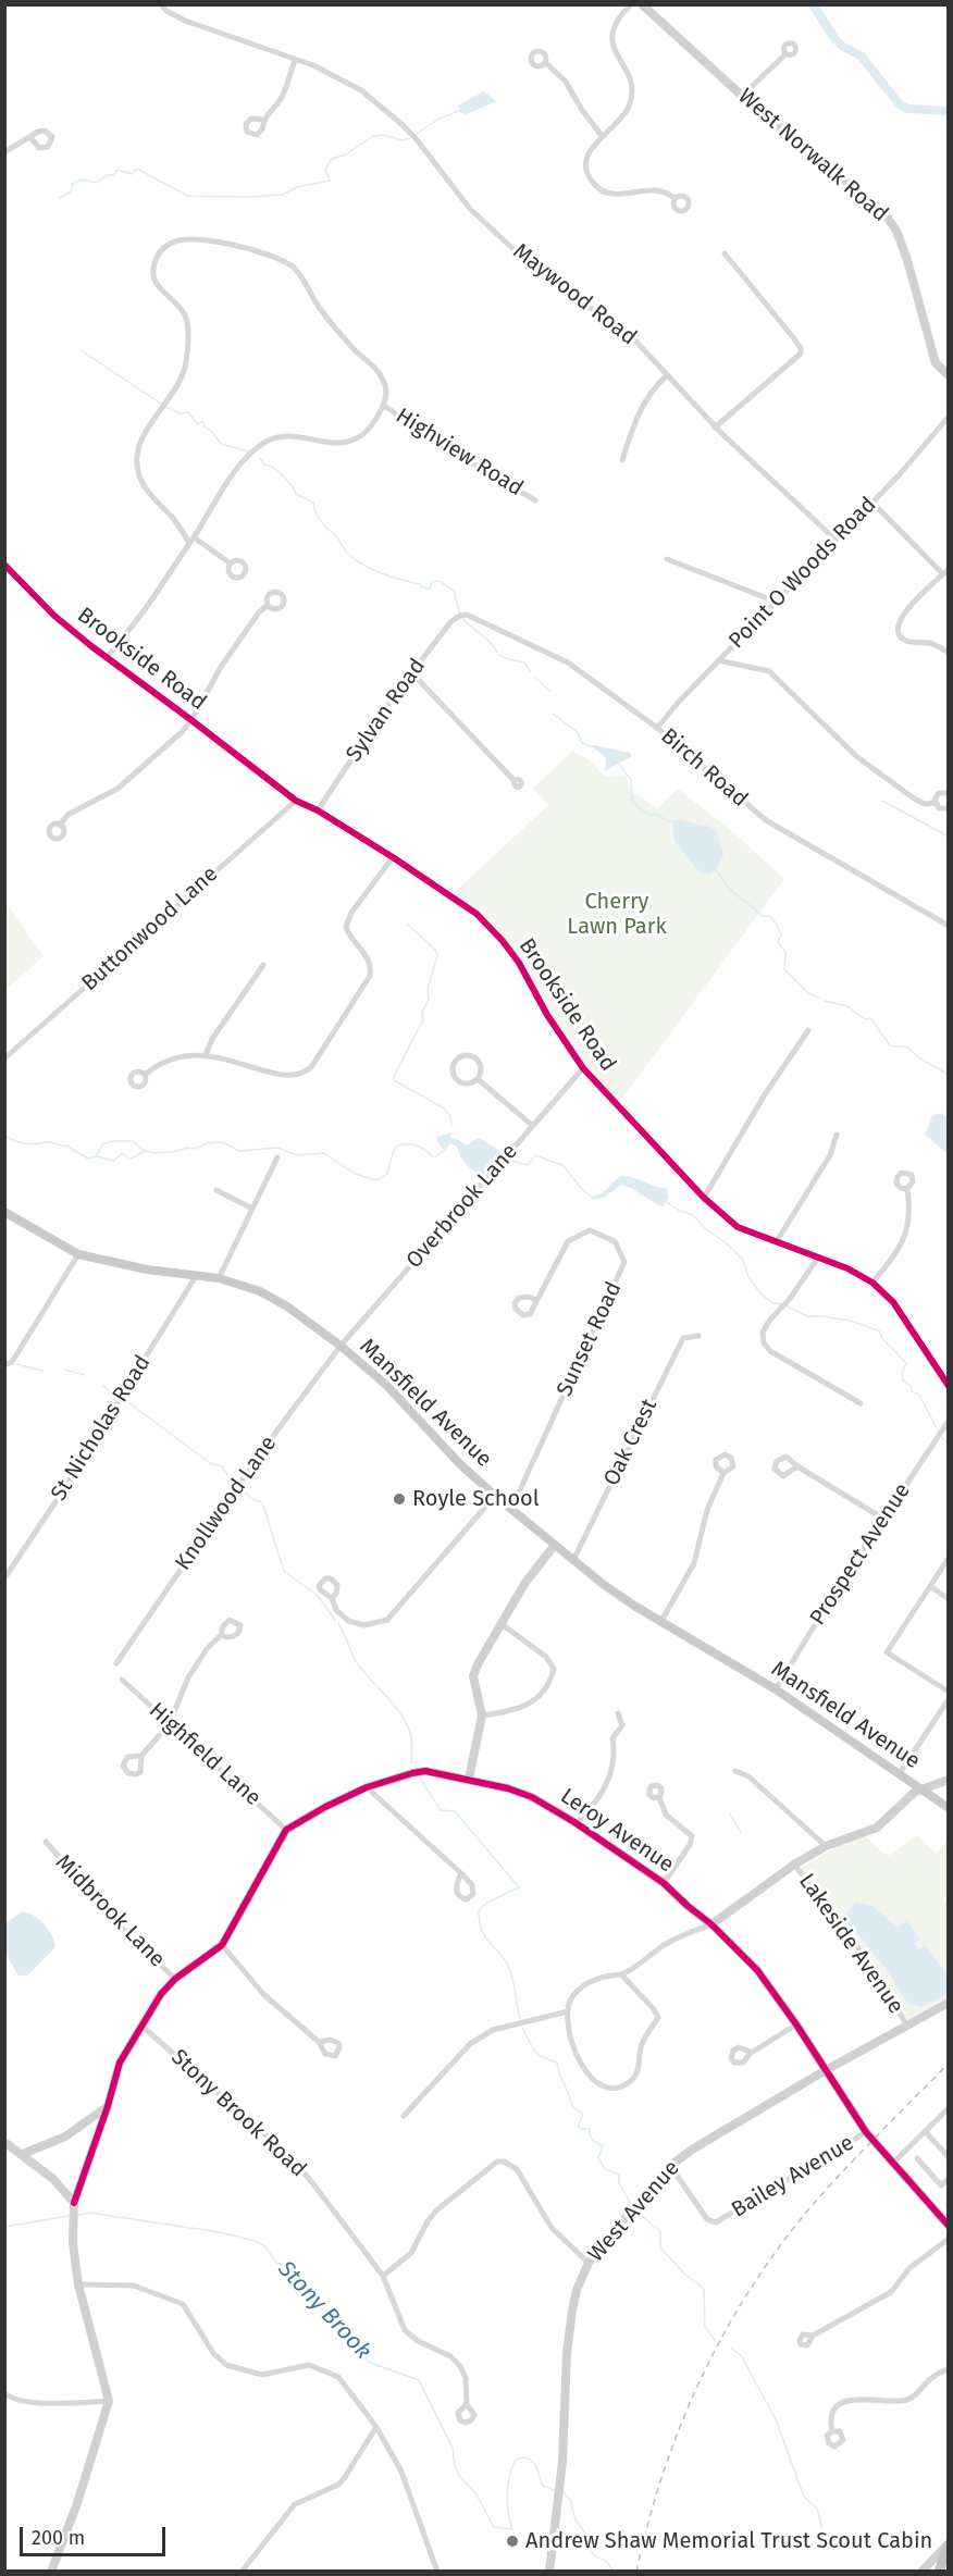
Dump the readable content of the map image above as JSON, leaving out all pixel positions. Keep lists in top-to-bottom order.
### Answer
{
  "streets": {
    "main road": ["Mansfield Avenue"],
    "street": [
      "West Norwalk Road",
      "Maywood Road",
      "Highview Road",
      "Point O Woods Road",
      "Brookside Road",
      "Sylvan Road",
      "Birch Road",
      "Buttonwood Lane",
      "Overbrook Lane",
      "Sunset Road",
      "St Nicholas Road",
      "Oak Crest",
      "Knollwood Lane",
      "Prospect Avenue",
      "Highfield Lane",
      "Leroy Avenue",
      "Midbrook Lane",
      "Lakeside Avenue",
      "Stony Brook Road",
      "Bailey Avenue",
      "West Avenue"
    ]
  },
  "crossings": [
    ["Maywood Road", "Point O Woods Road"],
    ["Point O Woods Road", "Birch Road"],
    ["Brookside Road", "Sylvan Road"],
    ["Brookside Road", "Buttonwood Lane"],
    ["Brookside Road", "Overbrook Lane"],
    ["Sylvan Road", "Birch Road"],
    ["Overbrook Lane", "Mansfield Avenue"],
    ["Overbrook Lane", "Knollwood Lane"],
    ["Sunset Road", "Mansfield Avenue"],
    ["Mansfield Avenue", "St Nicholas Road"],
    ["Mansfield Avenue", "Oak Crest"],
    ["Mansfield Avenue", "Knollwood Lane"],
    ["Mansfield Avenue", "Prospect Avenue"],
    ["Highfield Lane", "Leroy Avenue"],
    ["Leroy Avenue", "Bailey Avenue"],
    ["Leroy Avenue", "West Avenue"],
    ["Lakeside Avenue", "West Avenue"],
    ["Bailey Avenue", "West Avenue"]
  ],
  "water": ["Stony Brook"],
  "parks": ["Cherry Lawn Park"],
  "places": ["Royle School", "Andrew Shaw Memorial Trust Scout Cabin"],
  "scale_bar": "200 m"
}
